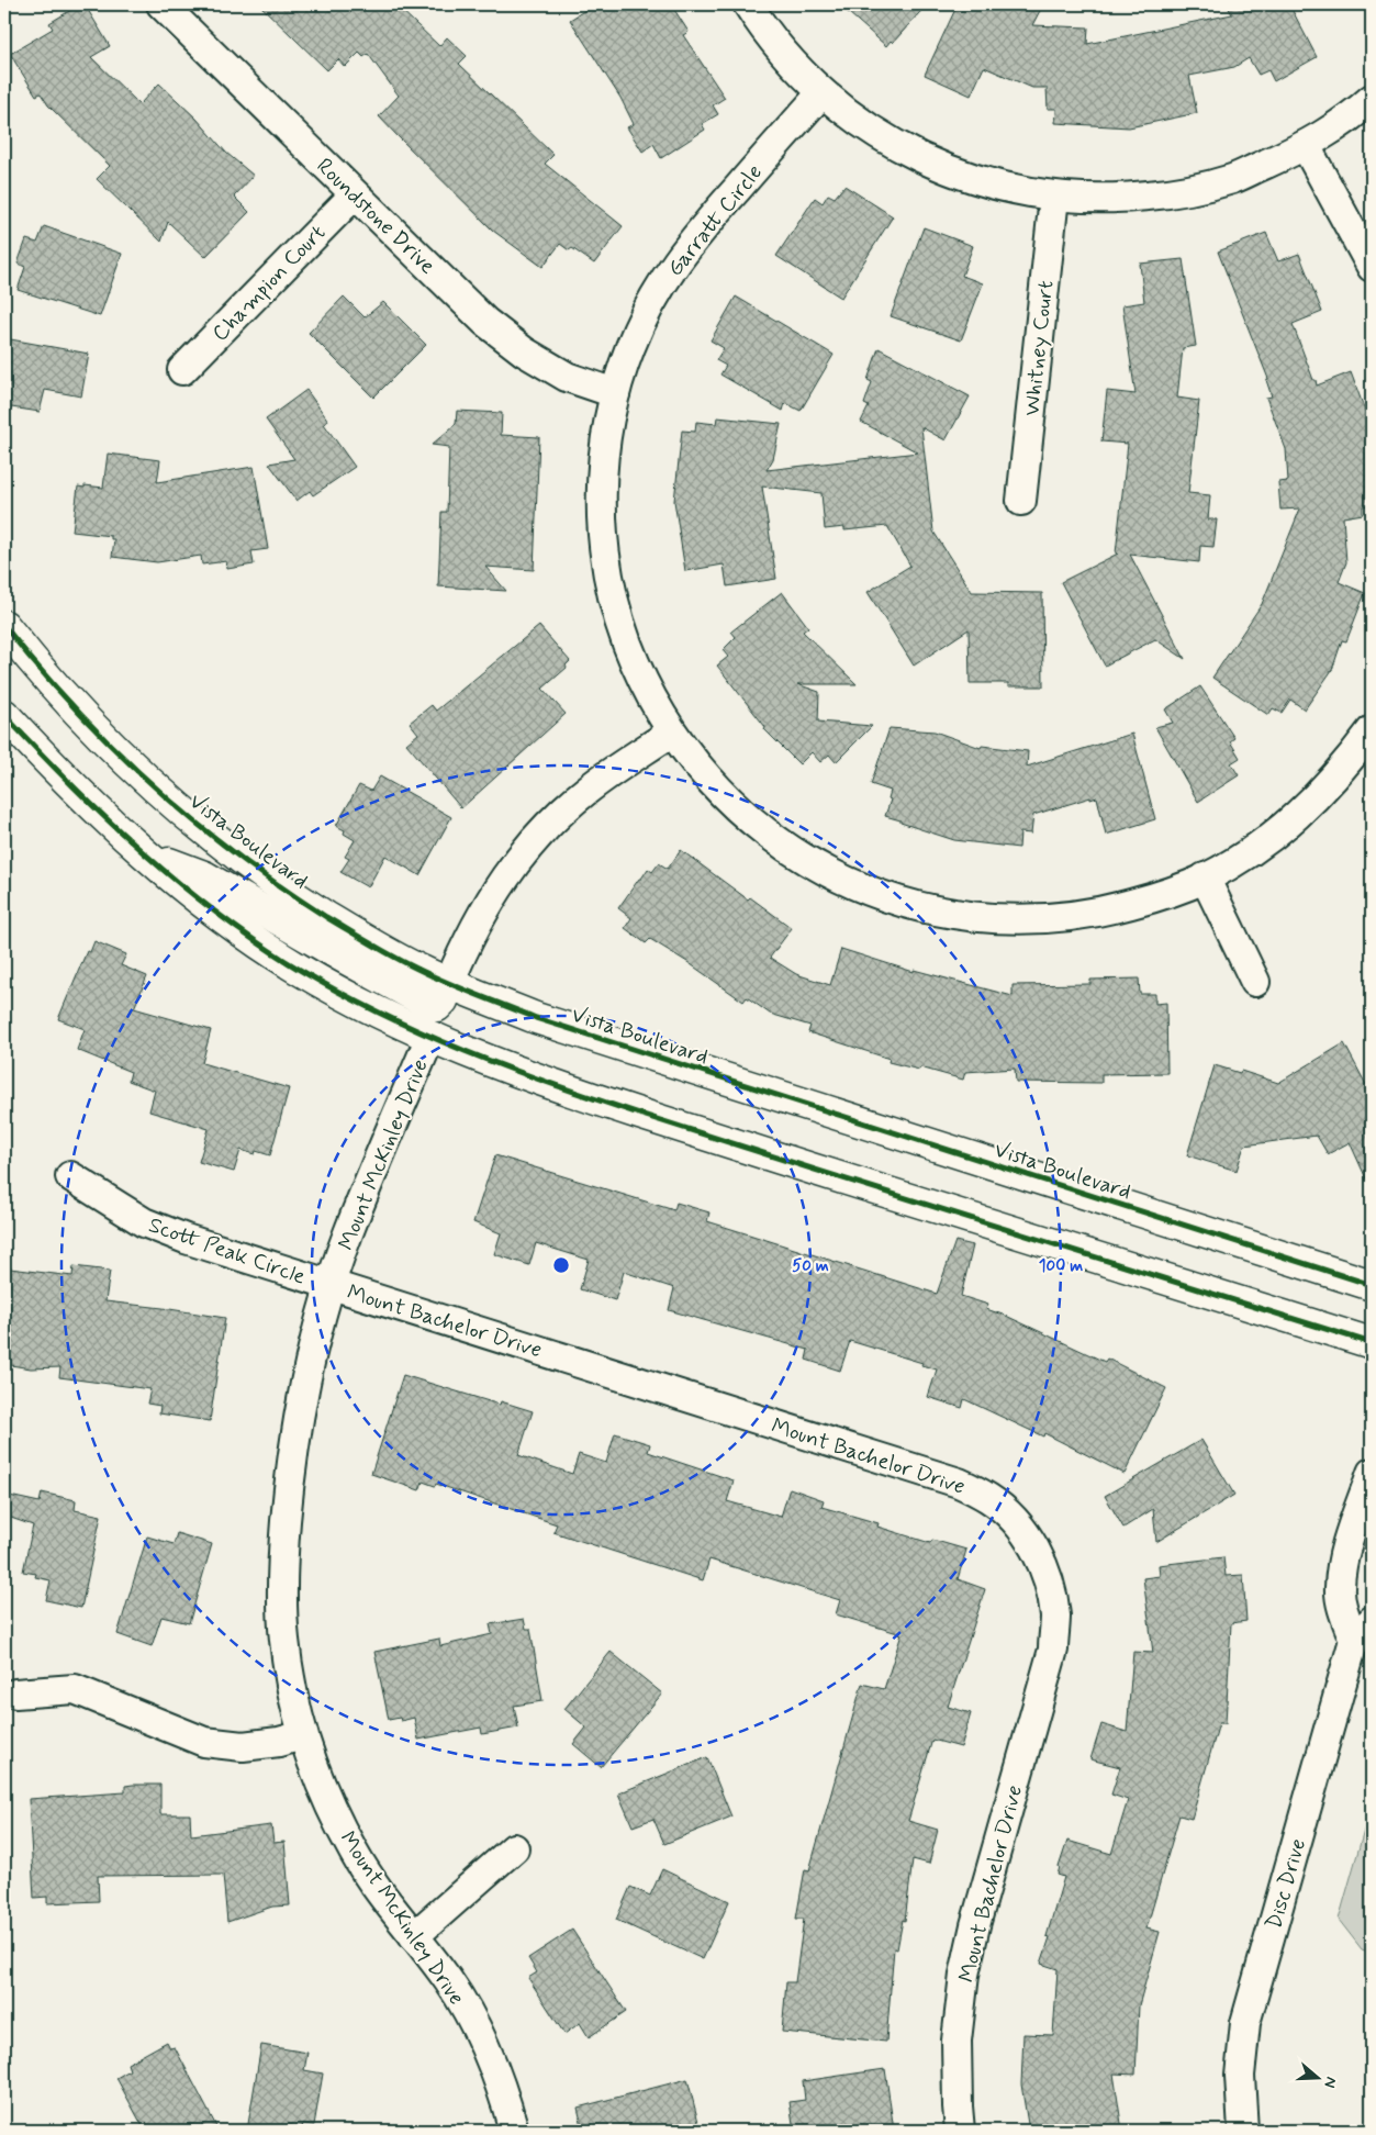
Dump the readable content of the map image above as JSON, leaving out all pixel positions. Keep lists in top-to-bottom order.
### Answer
{
  "streets": {
    "main road": ["Vista Boulevard"],
    "street": [
      "Roundstone Drive",
      "Garratt Circle",
      "Champion Court",
      "Whitney Court",
      "Mount McKinley Drive",
      "Scott Peak Circle",
      "Mount Bachelor Drive",
      "Disc Drive"
    ]
  },
  "crossings": [
    ["Roundstone Drive", "Garratt Circle"],
    ["Roundstone Drive", "Champion Court"],
    ["Mount McKinley Drive", "Scott Peak Circle"],
    ["Mount McKinley Drive", "Mount Bachelor Drive"],
    ["Scott Peak Circle", "Mount Bachelor Drive"]
  ],
  "north": "right",
  "rings": ["50 m", "100 m"]
}
